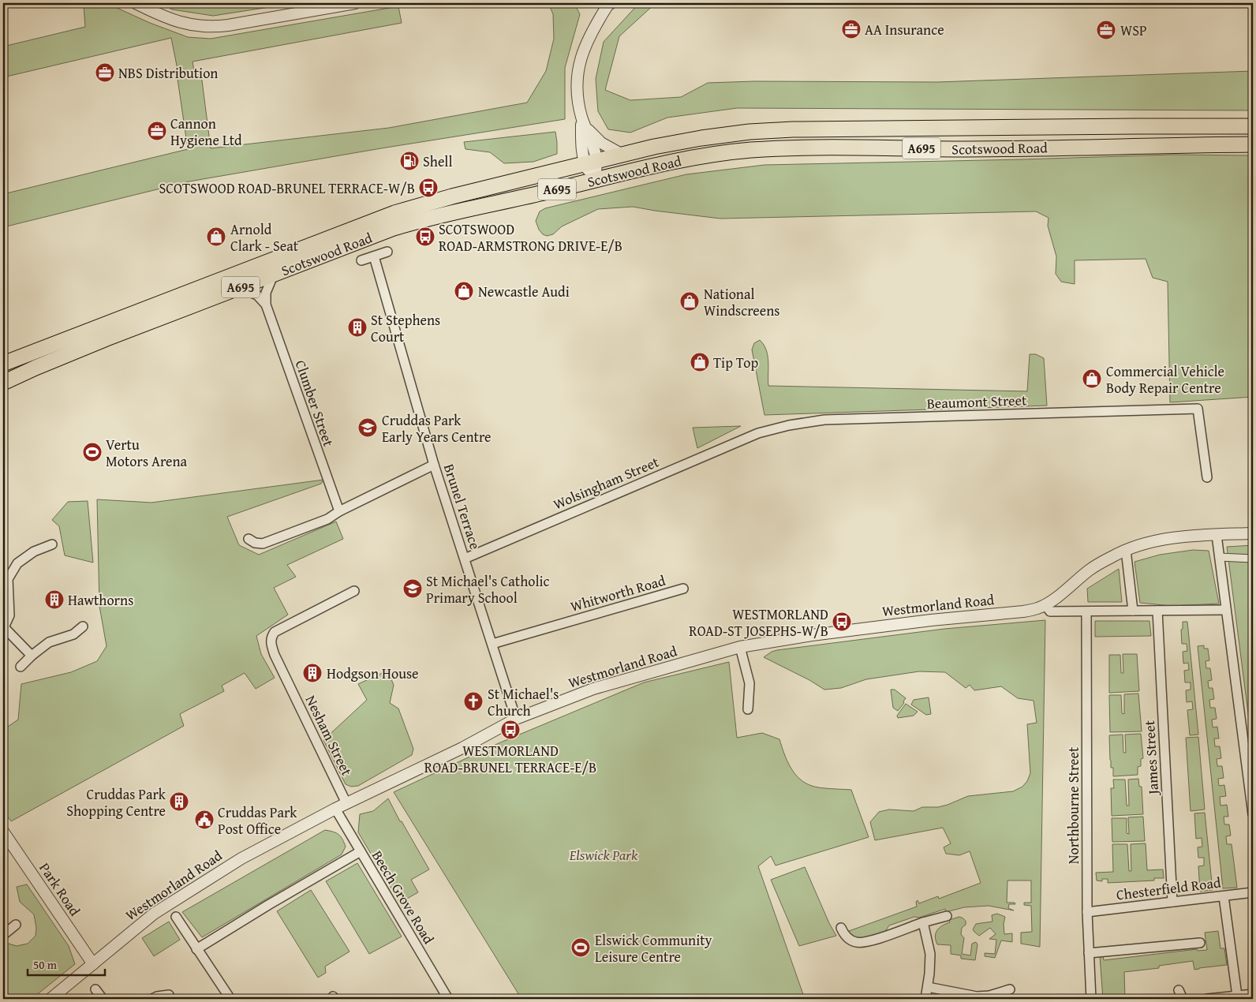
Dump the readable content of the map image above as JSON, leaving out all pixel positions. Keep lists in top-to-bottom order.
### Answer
{
  "streets": {
    "main road": ["A695", "Scotswood Road"],
    "street": [
      "Beaumont Street",
      "Clumber Street",
      "Wolsingham Street",
      "Brunel Terrace",
      "Whitworth Road",
      "Westmorland Road",
      "Nesham Street",
      "James Street",
      "Northbourne Street",
      "Chesterfield Road",
      "Park Road",
      "Beech Grove Road"
    ]
  },
  "crossings": [
    ["Scotswood Road", "Clumber Street"],
    ["Beaumont Street", "Wolsingham Street"],
    ["Wolsingham Street", "Brunel Terrace"],
    ["Brunel Terrace", "Whitworth Road"],
    ["Brunel Terrace", "Westmorland Road"],
    ["Westmorland Road", "Nesham Street"],
    ["Westmorland Road", "Park Road"],
    ["Westmorland Road", "Beech Grove Road"],
    ["James Street", "Chesterfield Road"],
    ["Northbourne Street", "Chesterfield Road"]
  ],
  "parks": ["Elswick Park"],
  "places": {
    "office": [
      "AA Insurance",
      "WSP",
      "NBS Distribution",
      "Cannon Hygiene Ltd"
    ],
    "fuel station": ["Shell"],
    "bus stop": [
      "SCOTSWOOD ROAD-BRUNEL TERRACE-W/B",
      "SCOTSWOOD ROAD-ARMSTRONG DRIVE-E/B",
      "WESTMORLAND ROAD-ST JOSEPHS-W/B",
      "WESTMORLAND ROAD-BRUNEL TERRACE-E/B"
    ],
    "shop": [
      "Arnold Clark - Seat",
      "Newcastle Audi",
      "National Windscreens",
      "Tip Top",
      "Commercial Vehicle Body Repair Centre"
    ],
    "building": [
      "St Stephens Court",
      "Hawthorns",
      "Hodgson House",
      "Cruddas Park Shopping Centre"
    ],
    "school or university": ["Cruddas Park Early Years Centre", "St Michael's Catholic Primary School"],
    "sports": ["Vertu Motors Arena", "Elswick Community Leisure Centre"],
    "church": ["St Michael's Church"],
    "public building": ["Cruddas Park Post Office"]
  },
  "scale_bar": "50 m"
}
